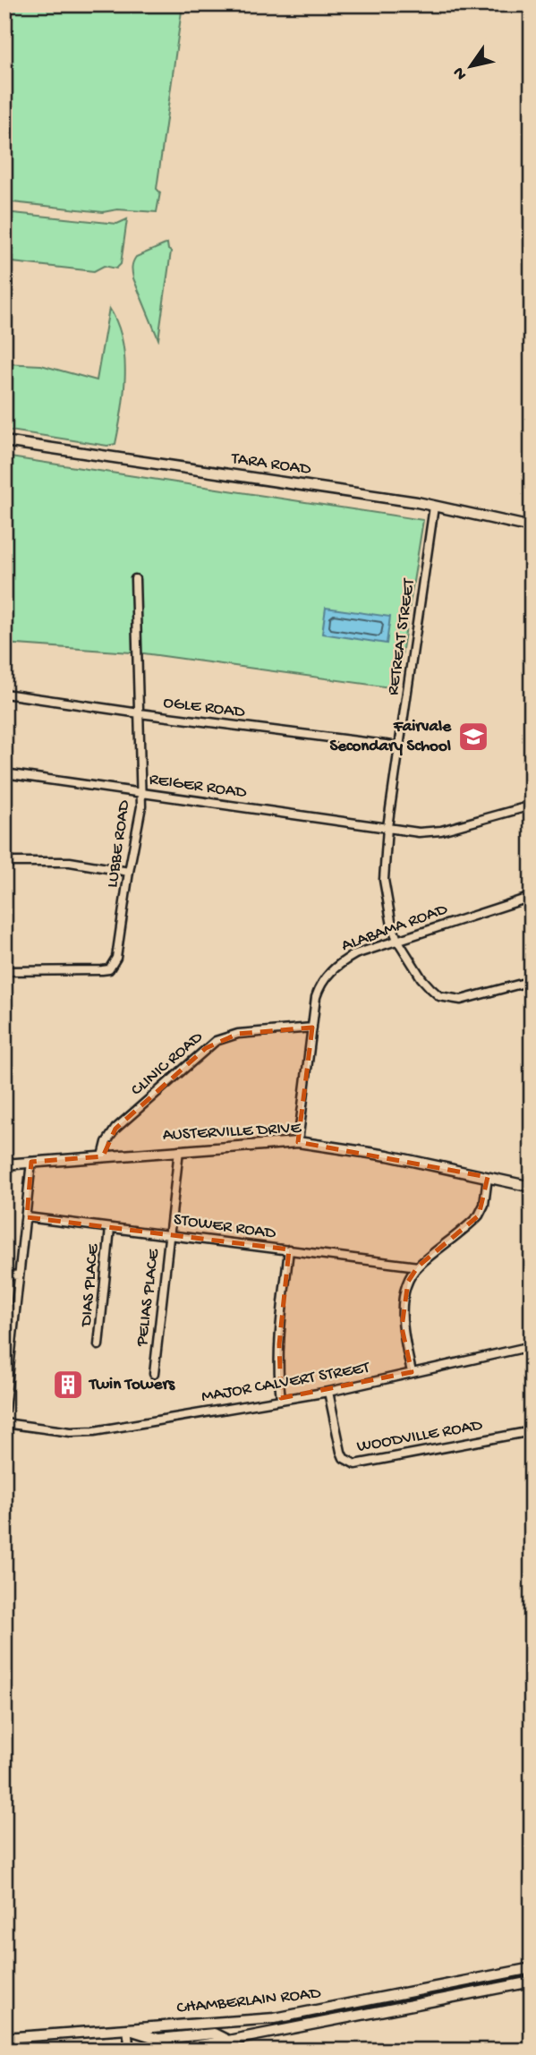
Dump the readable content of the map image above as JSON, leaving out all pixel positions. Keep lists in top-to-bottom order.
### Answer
{
  "streets": {
    "street": [
      "TARA ROAD",
      "RETREAT STREET",
      "OGLE ROAD",
      "REIGER ROAD",
      "LUBBE ROAD",
      "ALABAMA ROAD",
      "CLINIC ROAD",
      "AUSTERVILLE DRIVE",
      "STOWER ROAD",
      "DIAS PLACE",
      "PELIAS PLACE",
      "MAJOR CALVERT STREET",
      "WOODVILLE ROAD",
      "CHAMBERLAIN ROAD"
    ]
  },
  "crossings": [
    ["TARA ROAD", "RETREAT STREET"],
    ["RETREAT STREET", "OGLE ROAD"],
    ["RETREAT STREET", "REIGER ROAD"],
    ["RETREAT STREET", "ALABAMA ROAD"],
    ["OGLE ROAD", "LUBBE ROAD"],
    ["REIGER ROAD", "LUBBE ROAD"],
    ["ALABAMA ROAD", "CLINIC ROAD"],
    ["ALABAMA ROAD", "AUSTERVILLE DRIVE"],
    ["CLINIC ROAD", "AUSTERVILLE DRIVE"],
    ["AUSTERVILLE DRIVE", "PELIAS PLACE"],
    ["STOWER ROAD", "DIAS PLACE"],
    ["STOWER ROAD", "PELIAS PLACE"],
    ["MAJOR CALVERT STREET", "WOODVILLE ROAD"]
  ],
  "places": {
    "school or university": ["Fairvale Secondary School"],
    "building": ["Twin Towers"]
  },
  "north": "bottom left"
}
